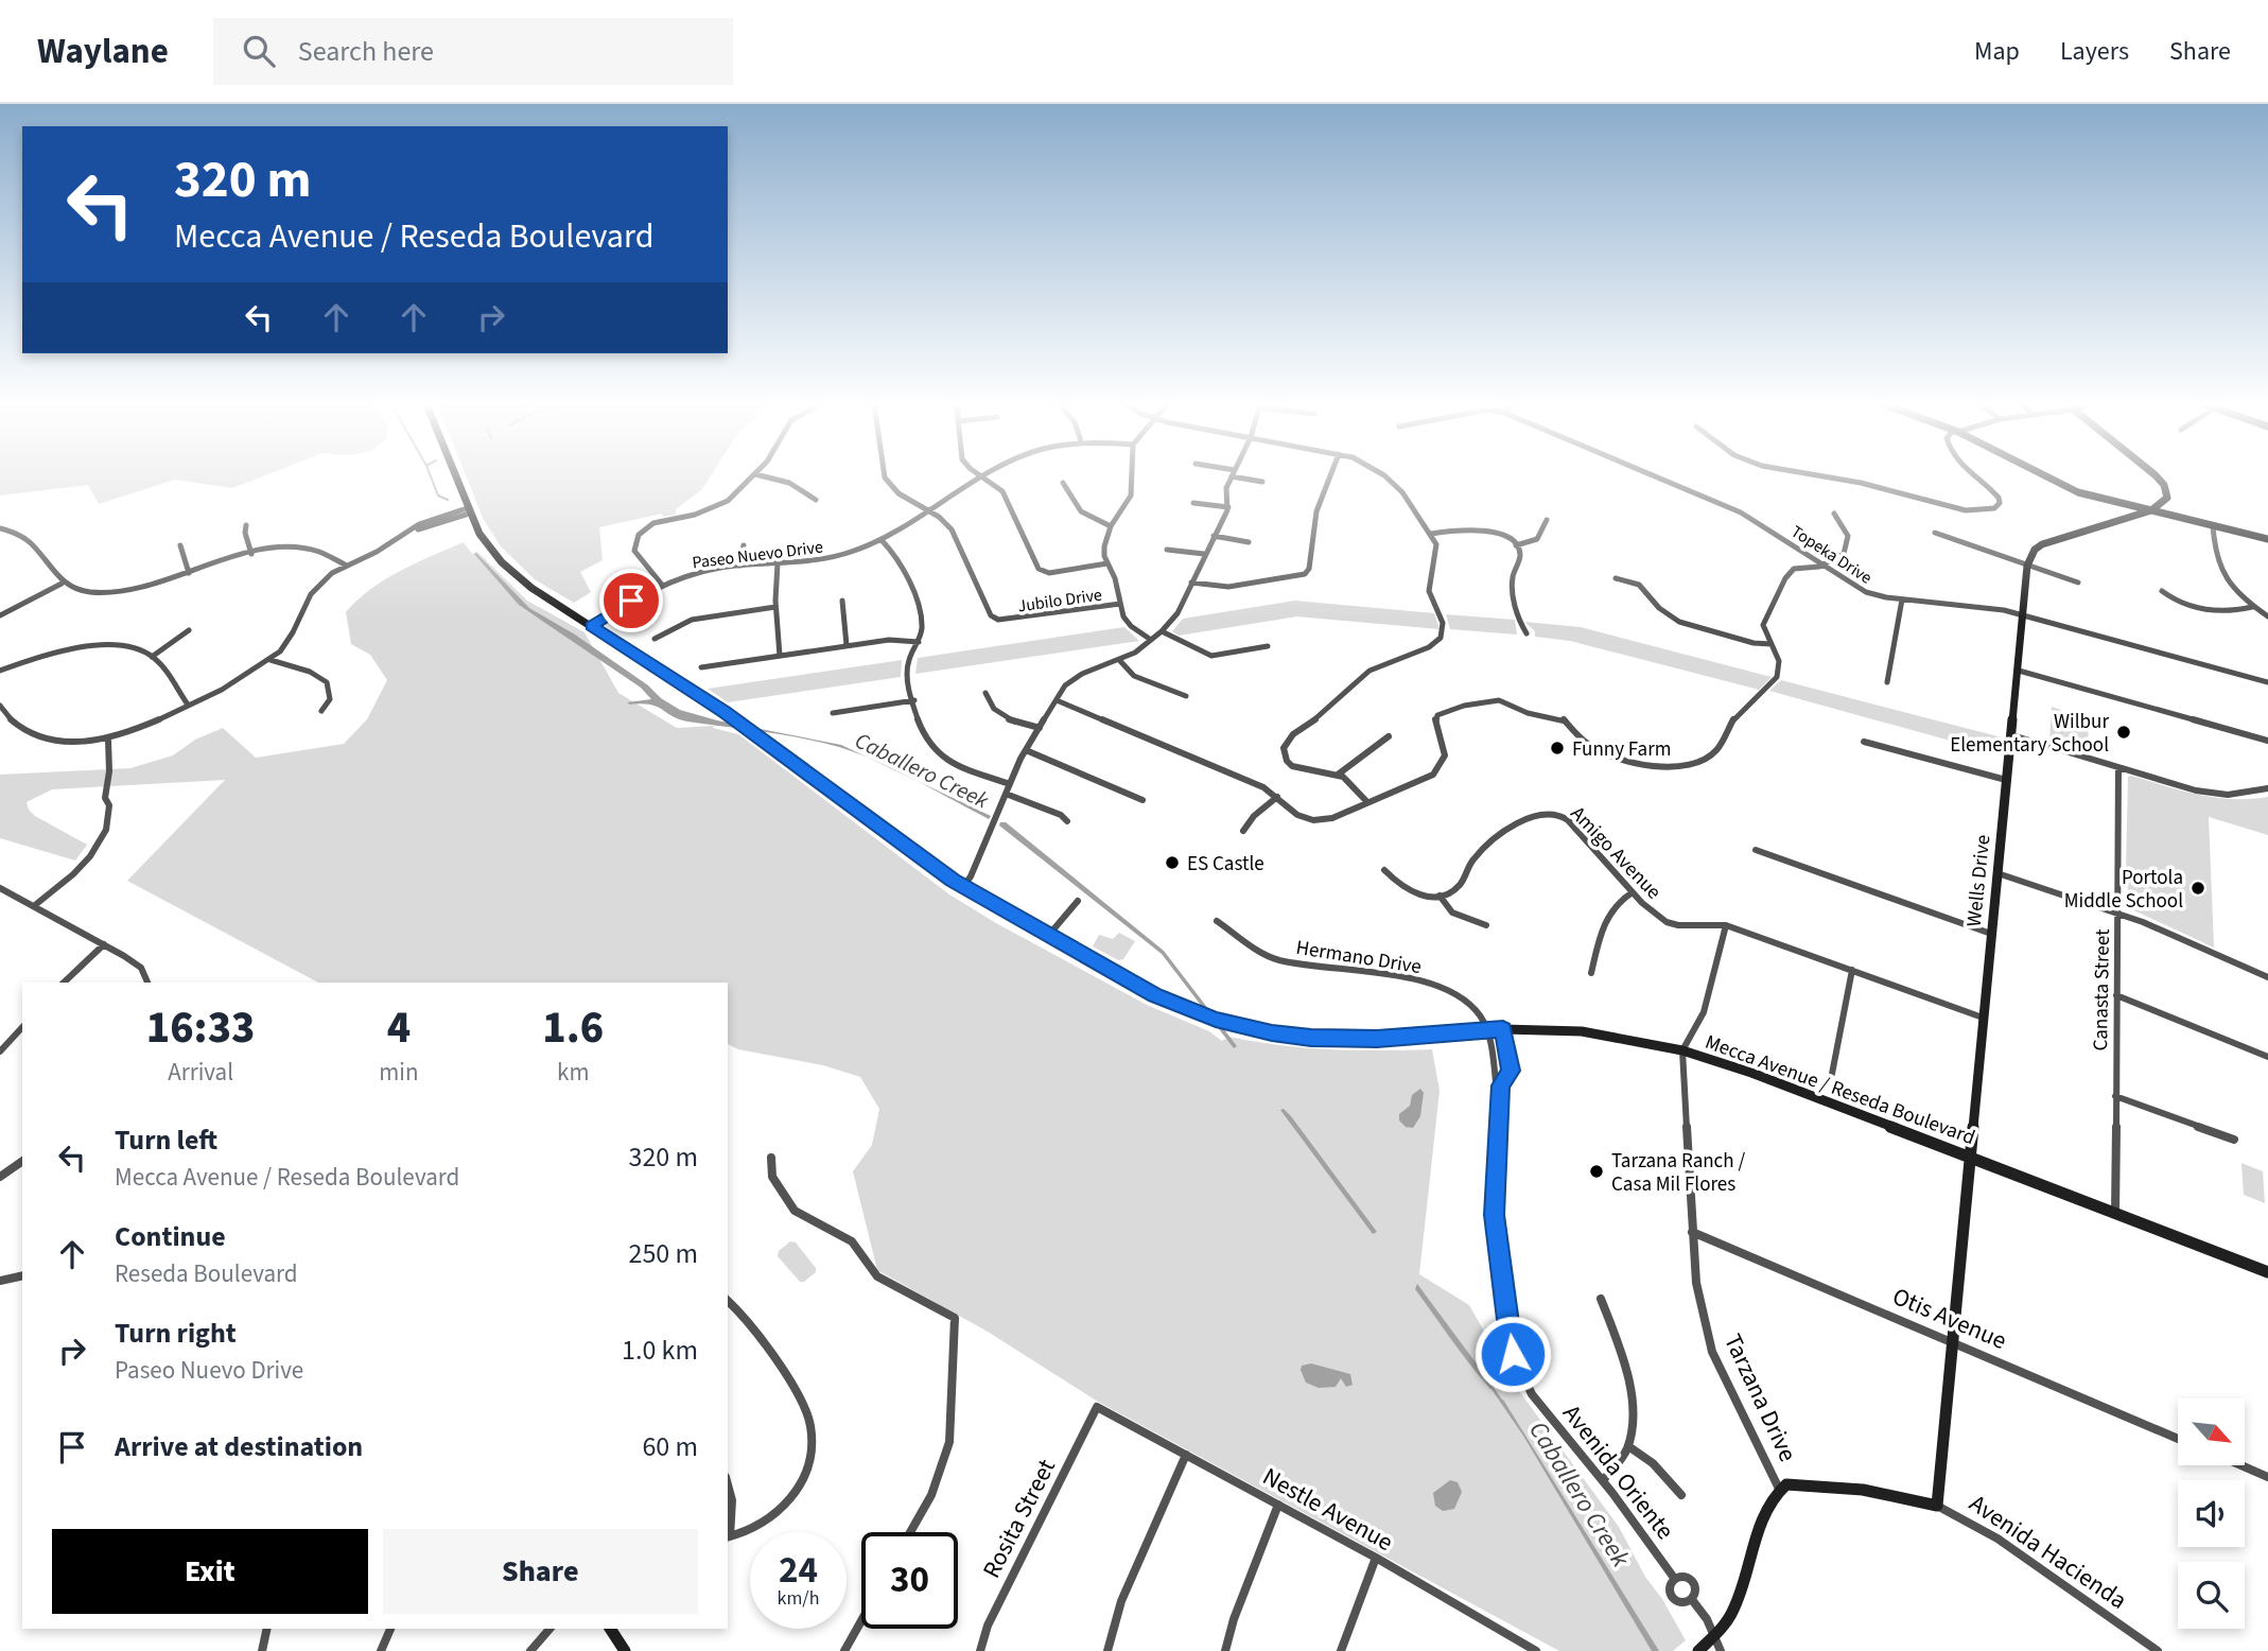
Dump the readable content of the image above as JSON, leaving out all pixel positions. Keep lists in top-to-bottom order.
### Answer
{
  "streets": {
    "main road": [
      "Wells Drive",
      "Mecca Avenue / Reseda Boulevard",
      "Tarzana Drive",
      "Avenida Hacienda"
    ],
    "street": [
      "Paseo Nuevo Drive",
      "Topeka Drive",
      "Jubilo Drive",
      "Amigo Avenue",
      "Hermano Drive",
      "Canasta Street",
      "Otis Avenue",
      "Avenida Oriente",
      "Nestle Avenue",
      "Rosita Street"
    ]
  },
  "crossings": [
    ["Paseo Nuevo Drive", "Jubilo Drive"],
    ["Paseo Nuevo Drive", "Mecca Avenue / Reseda Boulevard"],
    ["Topeka Drive", "Wells Drive"],
    ["Amigo Avenue", "Wells Drive"],
    ["Wells Drive", "Mecca Avenue / Reseda Boulevard"],
    ["Wells Drive", "Otis Avenue"],
    ["Wells Drive", "Avenida Hacienda"],
    ["Hermano Drive", "Mecca Avenue / Reseda Boulevard"],
    ["Hermano Drive", "Avenida Oriente"],
    ["Canasta Street", "Mecca Avenue / Reseda Boulevard"],
    ["Mecca Avenue / Reseda Boulevard", "Tarzana Drive"],
    ["Mecca Avenue / Reseda Boulevard", "Avenida Oriente"],
    ["Otis Avenue", "Tarzana Drive"],
    ["Tarzana Drive", "Avenida Oriente"],
    ["Tarzana Drive", "Avenida Hacienda"],
    ["Nestle Avenue", "Rosita Street"]
  ],
  "water": ["Caballero Creek"],
  "places": [
    "Wilbur Elementary School",
    "Funny Farm",
    "ES Castle",
    "Portola Middle School",
    "Tarzana Ranch / Casa Mil Flores"
  ],
  "north": "bottom right",
  "page": {
    "header": "Waylane",
    "search": "Search here",
    "nav": ["Map", "Layers", "Share"],
    "turn": ["320 m", "Mecca Avenue / Reseda Boulevard"],
    "eta": [
      "16:33",
      "Arrival",
      "4",
      "min",
      "1.6",
      "km"
    ],
    "list": [
      {
        "name": "Turn left",
        "note": "Mecca Avenue / Reseda Boulevard",
        "value": "320 m"
      },
      {
        "name": "Continue",
        "note": "Reseda Boulevard",
        "value": "250 m"
      },
      {
        "name": "Turn right",
        "note": "Paseo Nuevo Drive",
        "value": "1.0 km"
      },
      {
        "name": "Arrive at destination",
        "value": "60 m"
      }
    ],
    "buttons": ["Exit", "Share"],
    "speed": "24 km/h",
    "limit": "30"
  }
}
